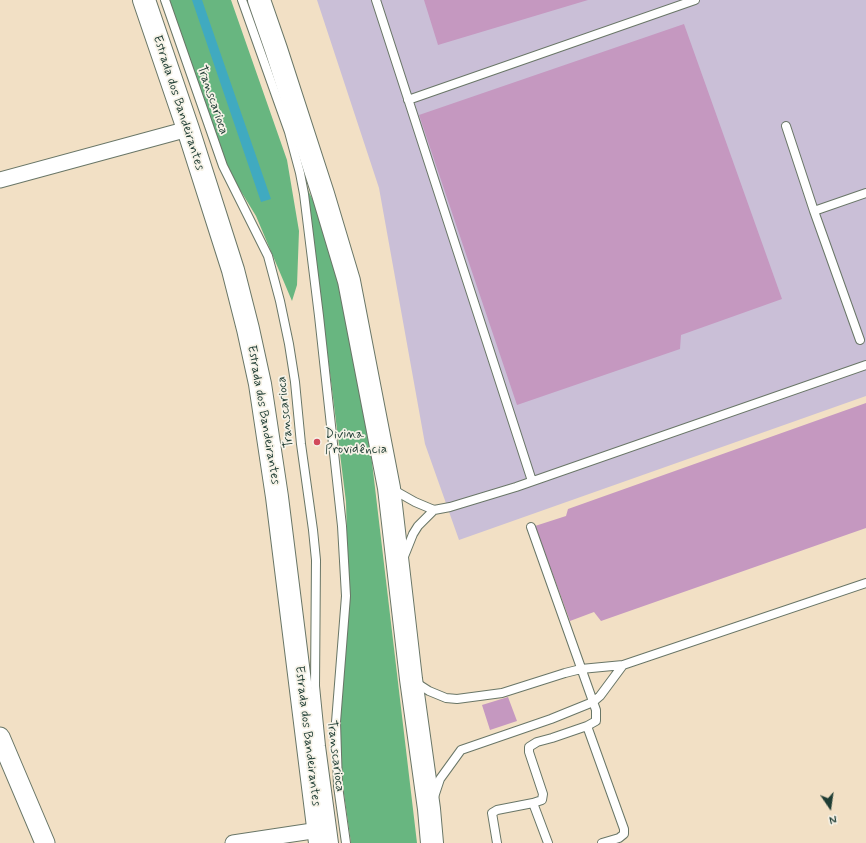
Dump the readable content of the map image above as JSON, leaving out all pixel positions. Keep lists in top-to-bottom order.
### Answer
{
  "streets": {
    "main road": ["Estrada dos Bandeirantes"],
    "lane": ["Transcarioca"]
  },
  "crossings": [
    ["Transcarioca", "Estrada dos Bandeirantes"]
  ],
  "places": ["Divina Providência"],
  "north": "bottom"
}
